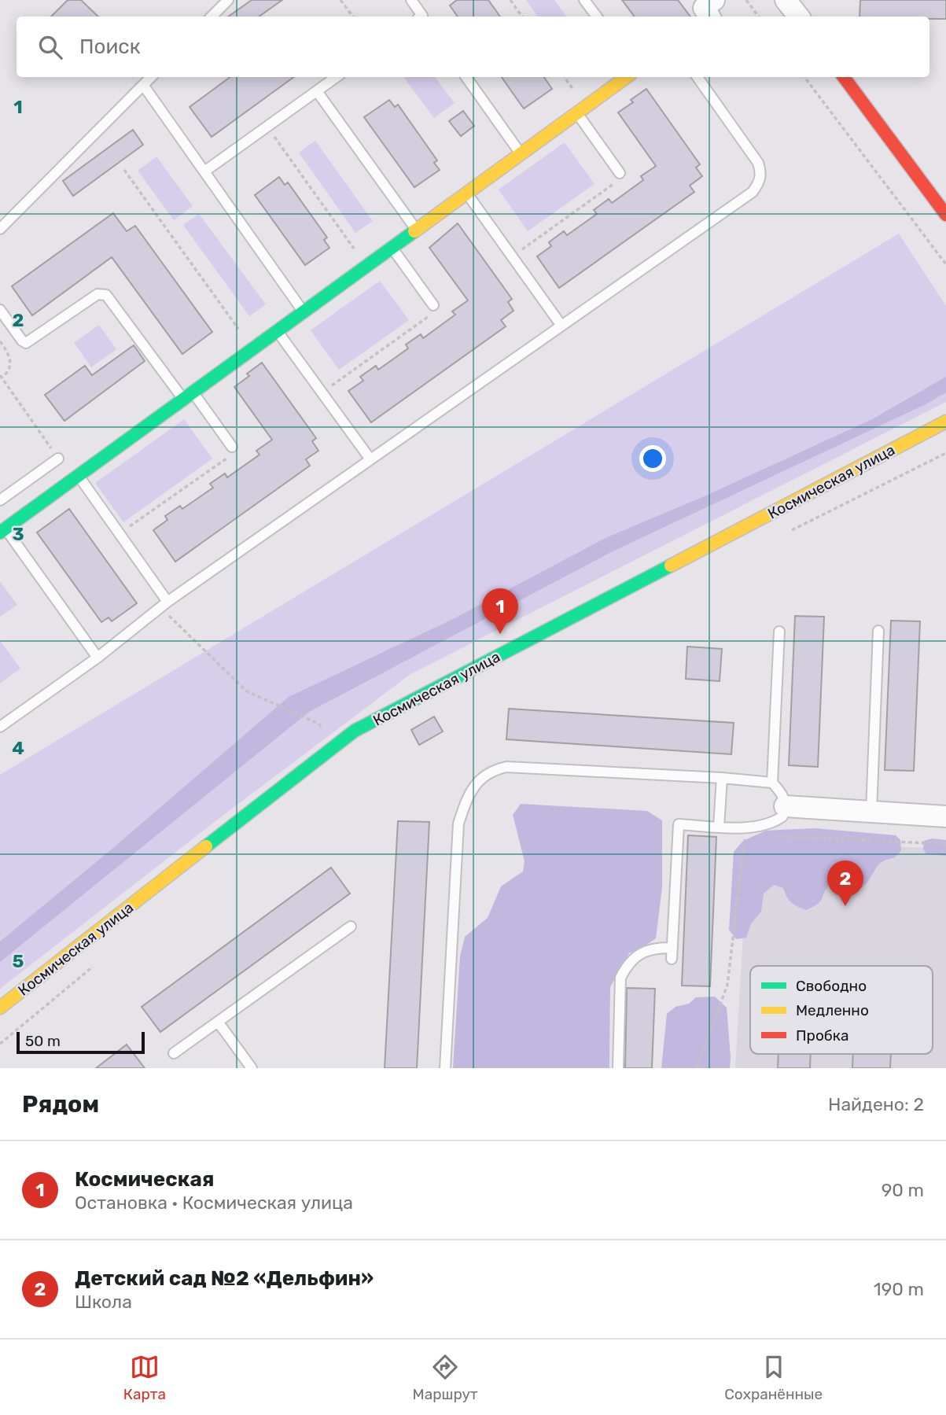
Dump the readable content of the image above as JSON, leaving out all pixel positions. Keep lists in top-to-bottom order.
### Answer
{
  "streets": {
    "street": ["Космическая улица"]
  },
  "legend": ["Свободно", "Медленно", "Пробка"],
  "scale_bar": "50 m",
  "page": {
    "search": "Поиск",
    "pins": ["1", "2"],
    "scale": "50 m",
    "heading": ["Рядом", "Найдено: 2"],
    "list": [
      {
        "mark": "1",
        "name": "Космическая",
        "note": "Остановка · Космическая улица",
        "value": "90 m"
      },
      {
        "mark": "2",
        "name": "Детский сад №2 «Дельфин»",
        "note": "Школа",
        "value": "190 m"
      }
    ],
    "nav": ["Карта", "Маршрут", "Сохранённые"]
  },
  "grid": {
    "rows": [
      "1",
      "2",
      "3",
      "4",
      "5"
    ]
  }
}
